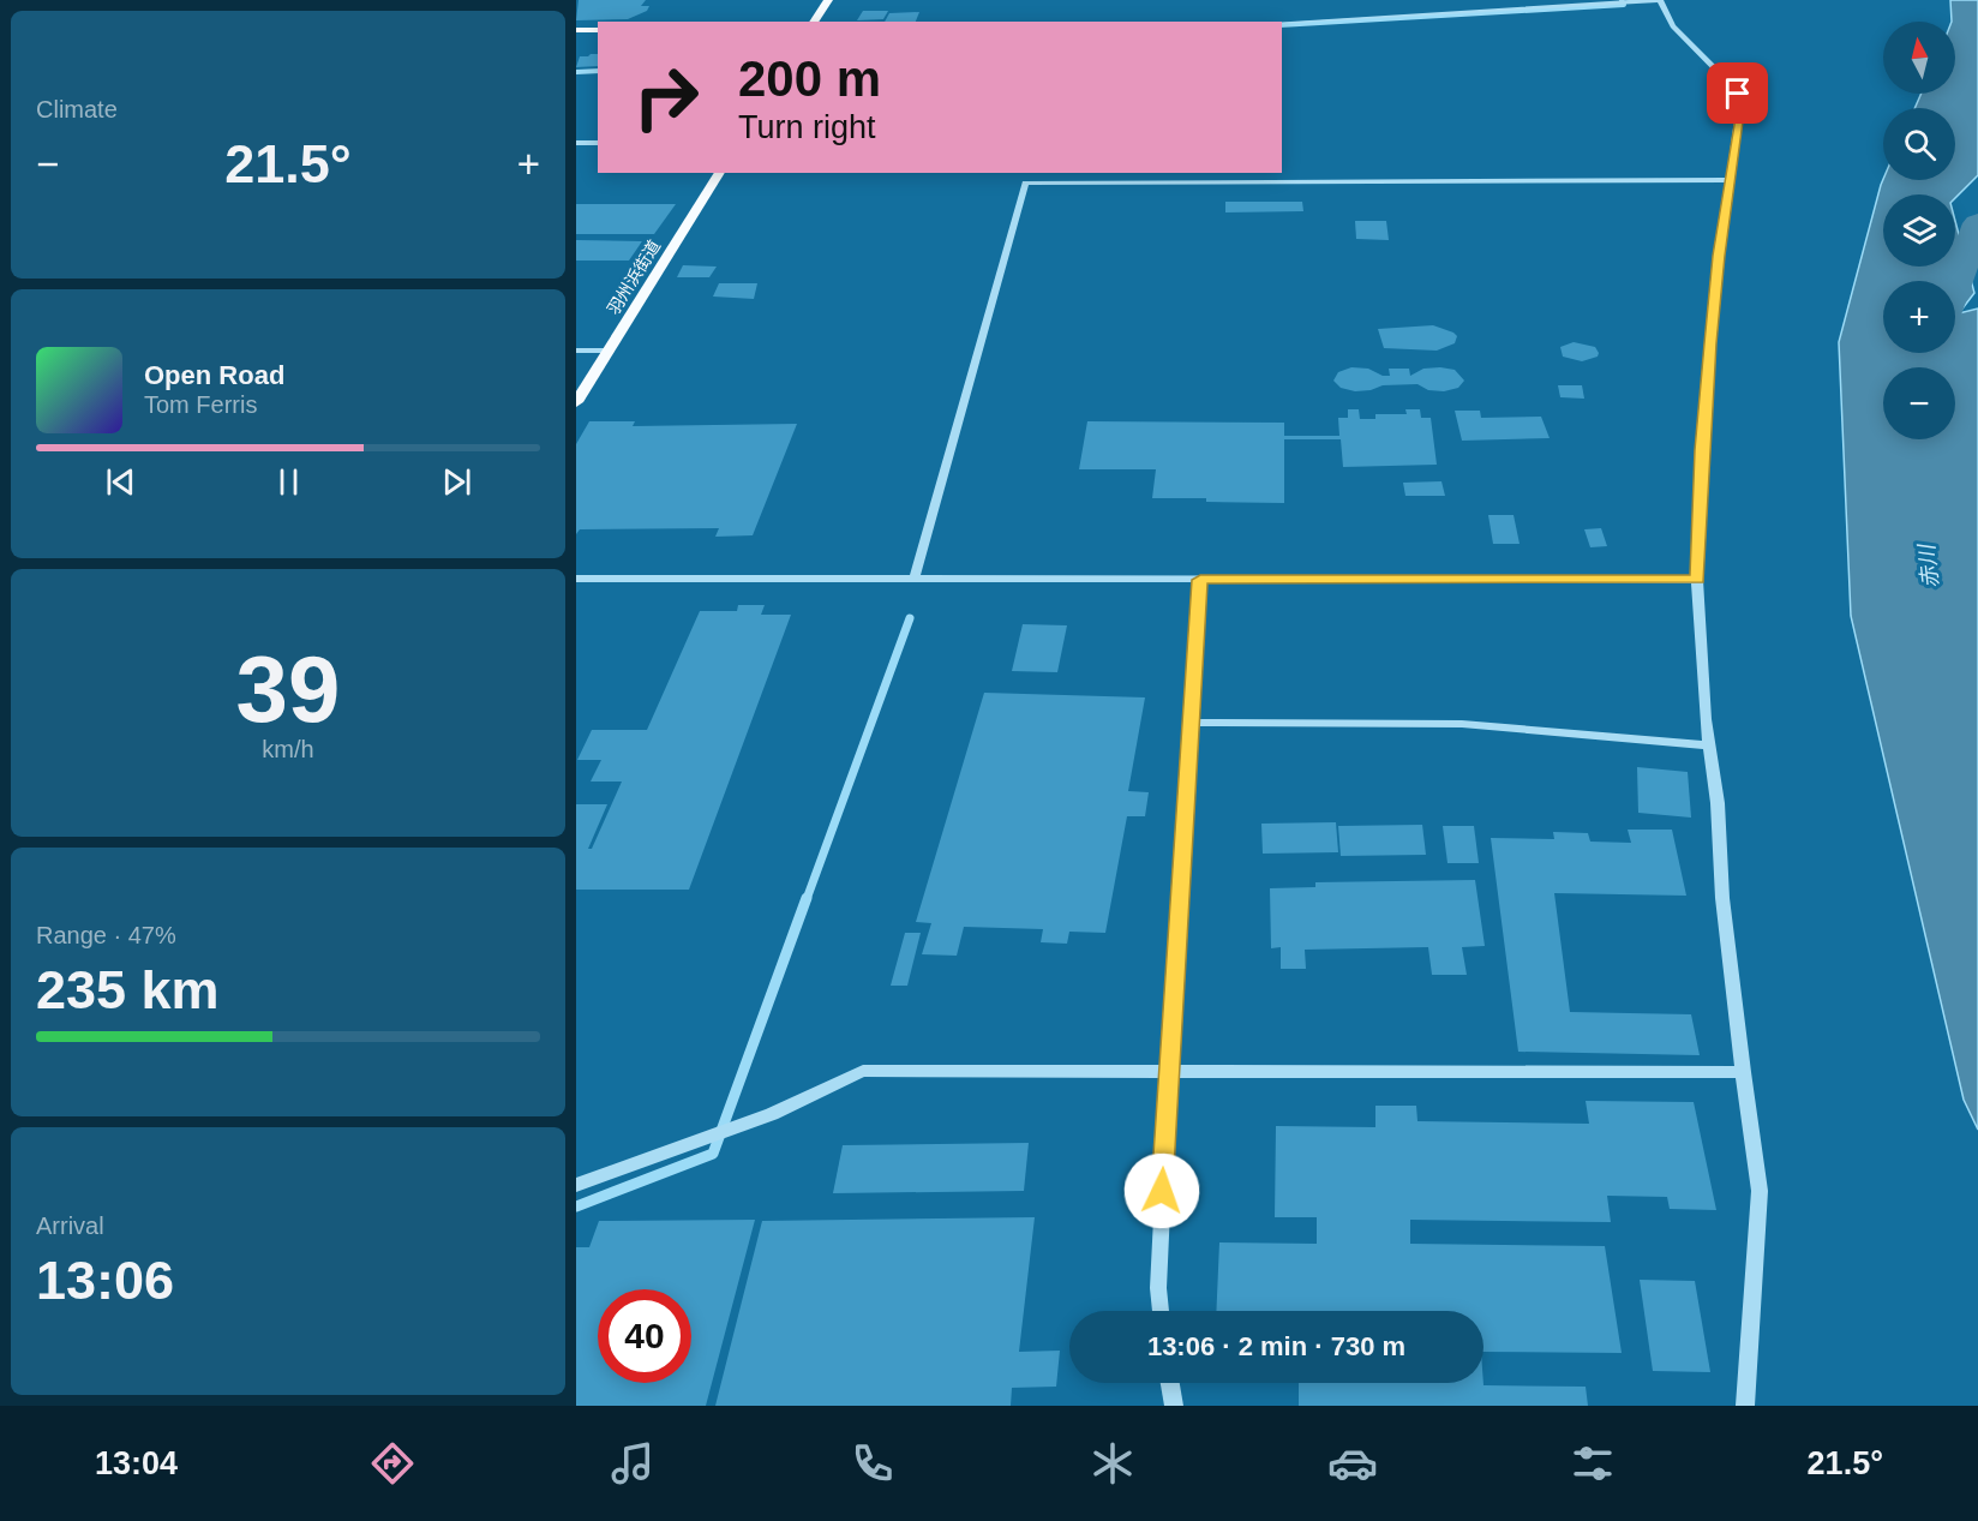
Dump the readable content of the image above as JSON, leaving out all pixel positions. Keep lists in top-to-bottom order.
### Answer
{
  "streets": {
    "main road": ["羽州浜街道"]
  },
  "water": ["赤川"],
  "north": "top",
  "page": {
    "tile": [
      "Climate",
      ["39", "km/h"],
      ["Range · 47%", "235 km"],
      ["Arrival", "13:06"]
    ],
    "map_buttons": ["+", "−"],
    "turn": ["200 m", "Turn right"],
    "heat": ["−", "21.5°", "+"],
    "song": ["Open Road", "Tom Ferris"],
    "limit": "40",
    "trip": "13:06 · 2 min · 730 m",
    "tabs": ["13:04", "21.5°"]
  }
}
